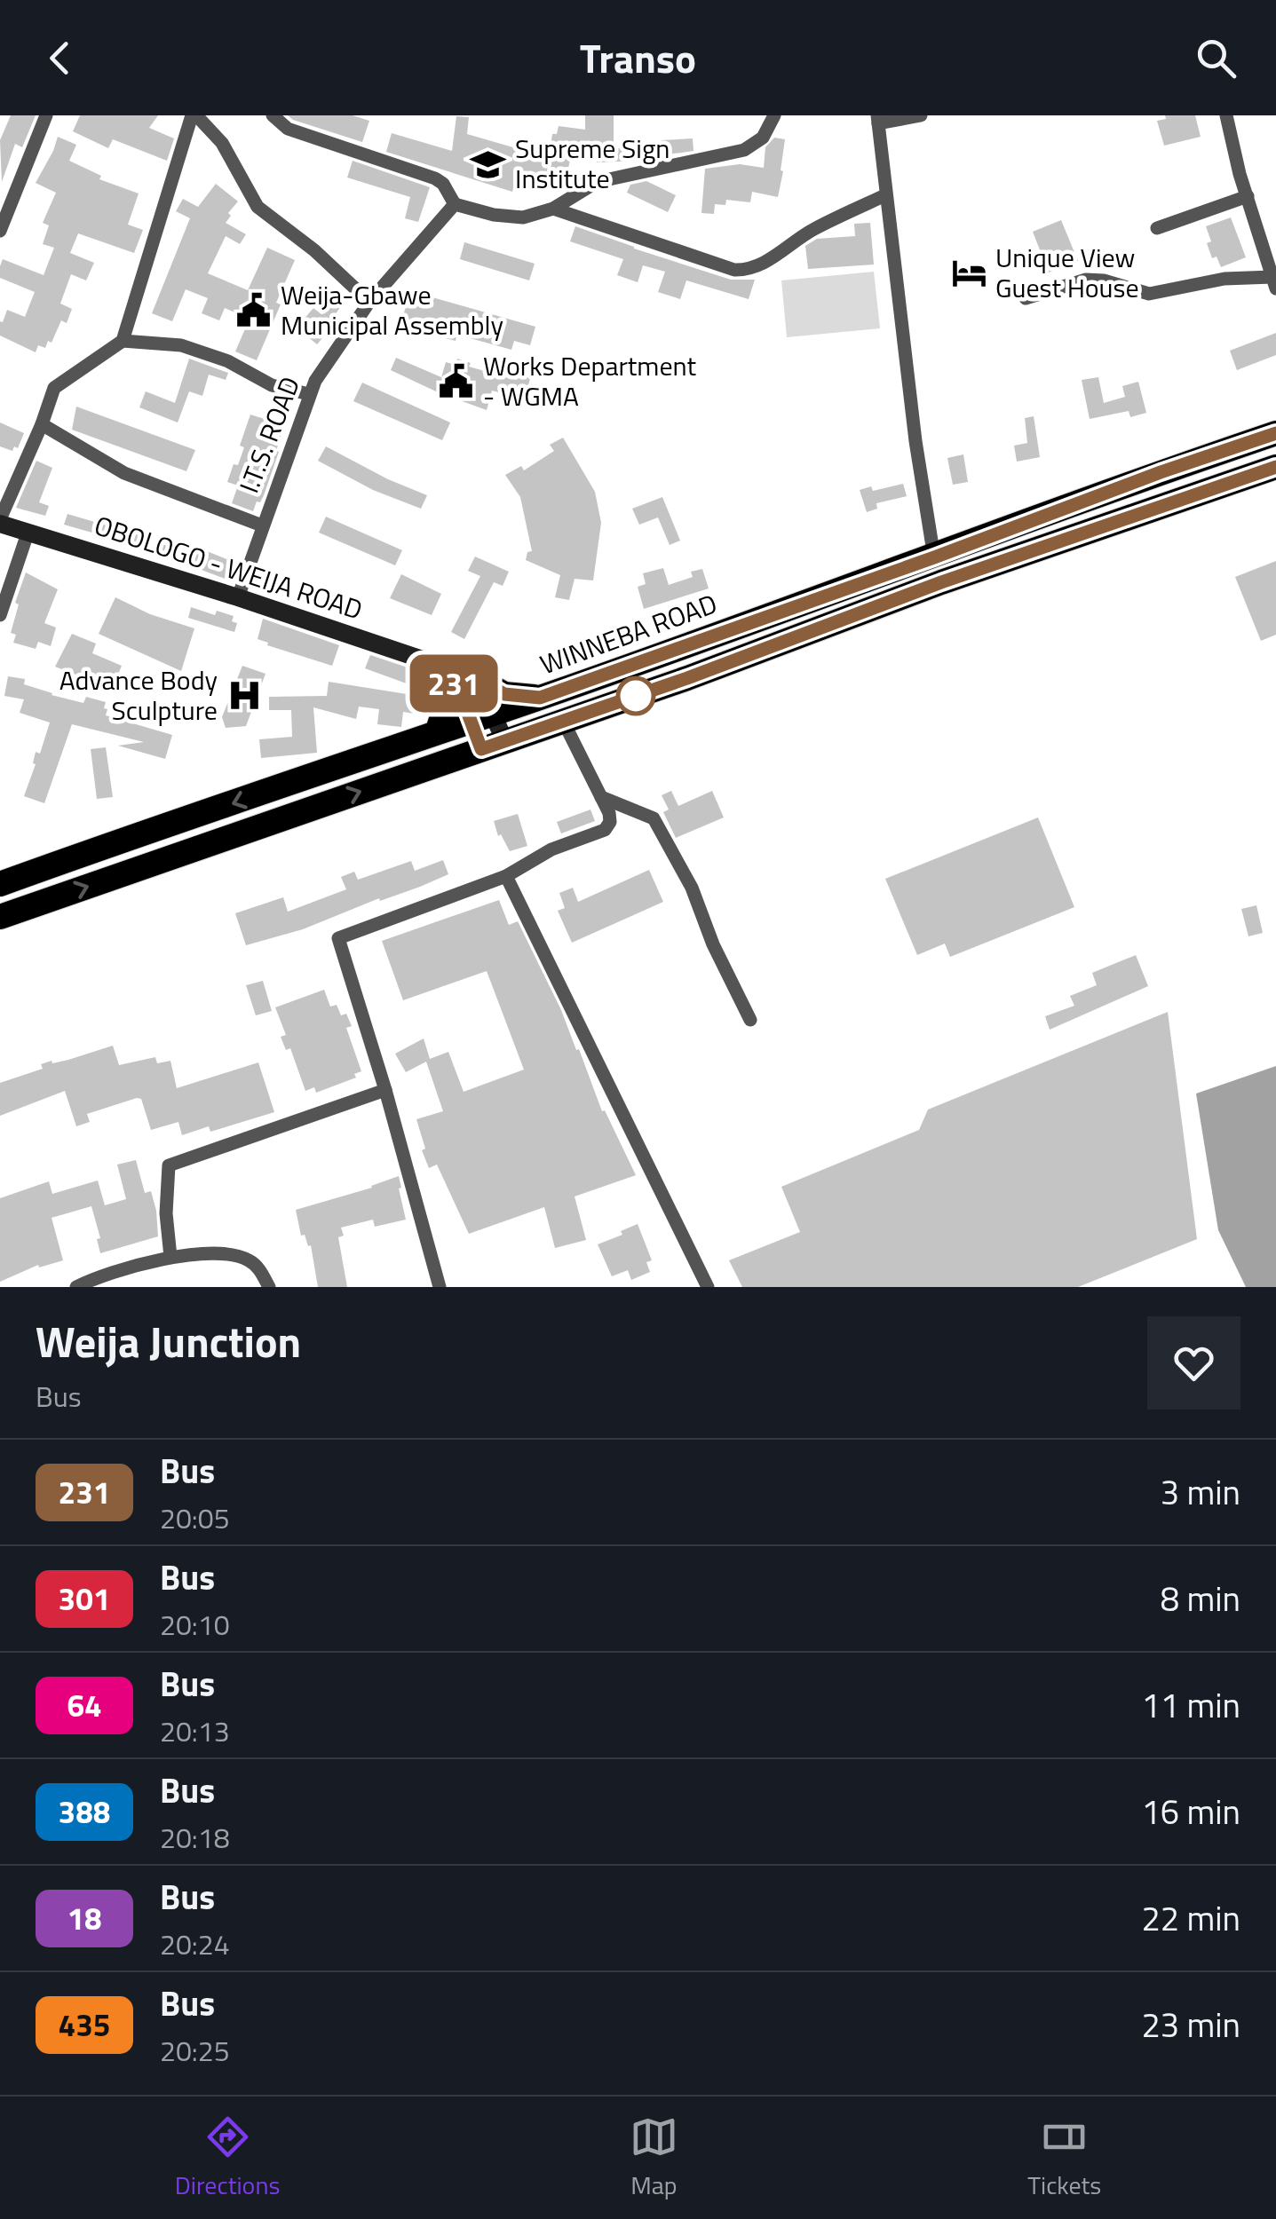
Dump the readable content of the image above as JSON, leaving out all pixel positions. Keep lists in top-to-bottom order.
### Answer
{
  "streets": {
    "highway": ["WINNEBA ROAD"],
    "street": ["I.T.S. ROAD", "OBOLOGO - WEIJA ROAD"]
  },
  "crossings": [
    ["I.T.S. ROAD", "OBOLOGO - WEIJA ROAD"]
  ],
  "places": {
    "school or university": ["Supreme Sign Institute"],
    "hotel": ["Unique View Guest House"],
    "public building": ["Weija-Gbawe Municipal Assembly", "Works Department - WGMA"],
    "hospital": ["Advance Body Sculpture"]
  },
  "lines": ["bus line 231"],
  "page": {
    "header": "Transo",
    "on_map": "231",
    "heading": ["Weija Junction", "Bus"],
    "list": [
      {
        "mark": "231",
        "name": "Bus",
        "note": "20:05",
        "value": "3 min"
      },
      {
        "mark": "301",
        "name": "Bus",
        "note": "20:10",
        "value": "8 min"
      },
      {
        "mark": "64",
        "name": "Bus",
        "note": "20:13",
        "value": "11 min"
      },
      {
        "mark": "388",
        "name": "Bus",
        "note": "20:18",
        "value": "16 min"
      },
      {
        "mark": "18",
        "name": "Bus",
        "note": "20:24",
        "value": "22 min"
      },
      {
        "mark": "435",
        "name": "Bus",
        "note": "20:25",
        "value": "23 min"
      }
    ],
    "tabs": ["Directions", "Map", "Tickets"]
  }
}
